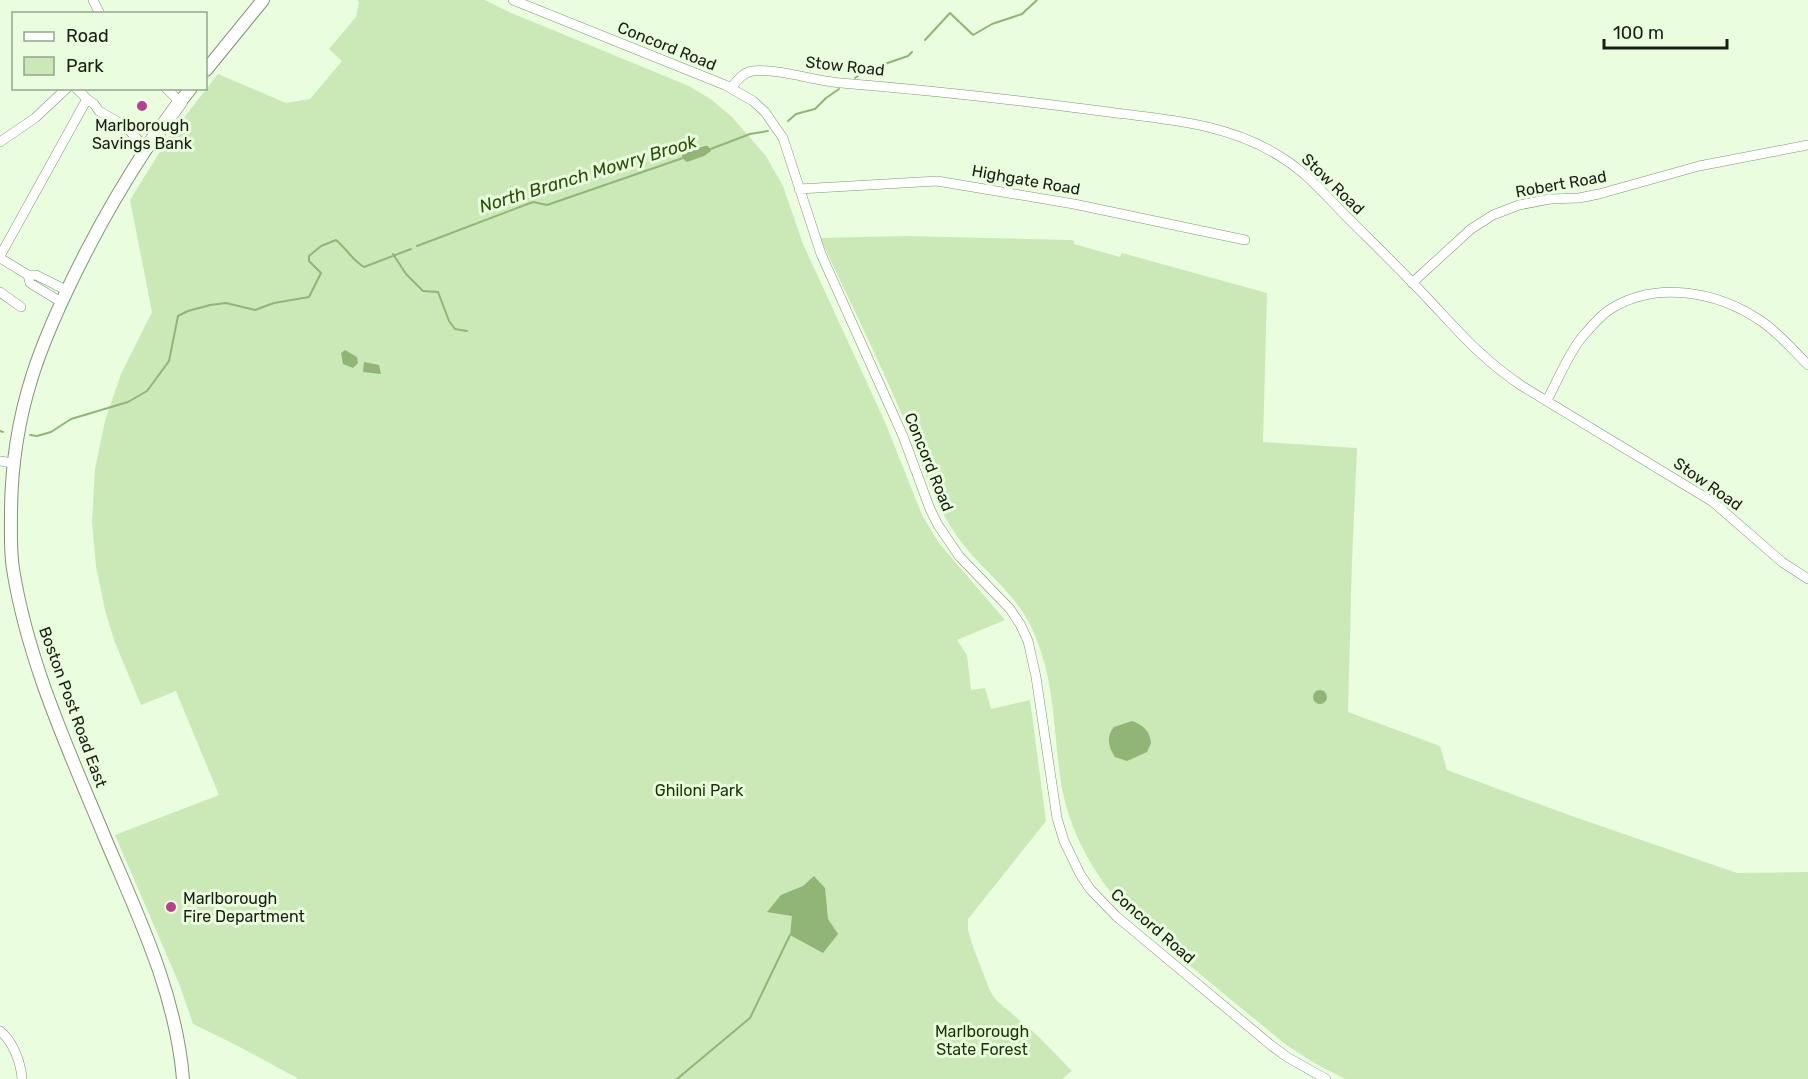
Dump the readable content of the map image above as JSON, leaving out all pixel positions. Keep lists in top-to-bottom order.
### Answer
{
  "streets": {
    "highway": ["Boston Post Road East"],
    "street": [
      "Concord Road",
      "Stow Road",
      "Highgate Road",
      "Robert Road"
    ]
  },
  "crossings": [
    ["Concord Road", "Stow Road"],
    ["Concord Road", "Highgate Road"],
    ["Stow Road", "Robert Road"]
  ],
  "water": ["North Branch Mowry Brook"],
  "parks": ["Ghiloni Park", "Marlborough State Forest"],
  "places": ["Marlborough Savings Bank", "Marlborough Fire Department"],
  "legend": ["Road", "Park"],
  "scale_bar": "100 m"
}
